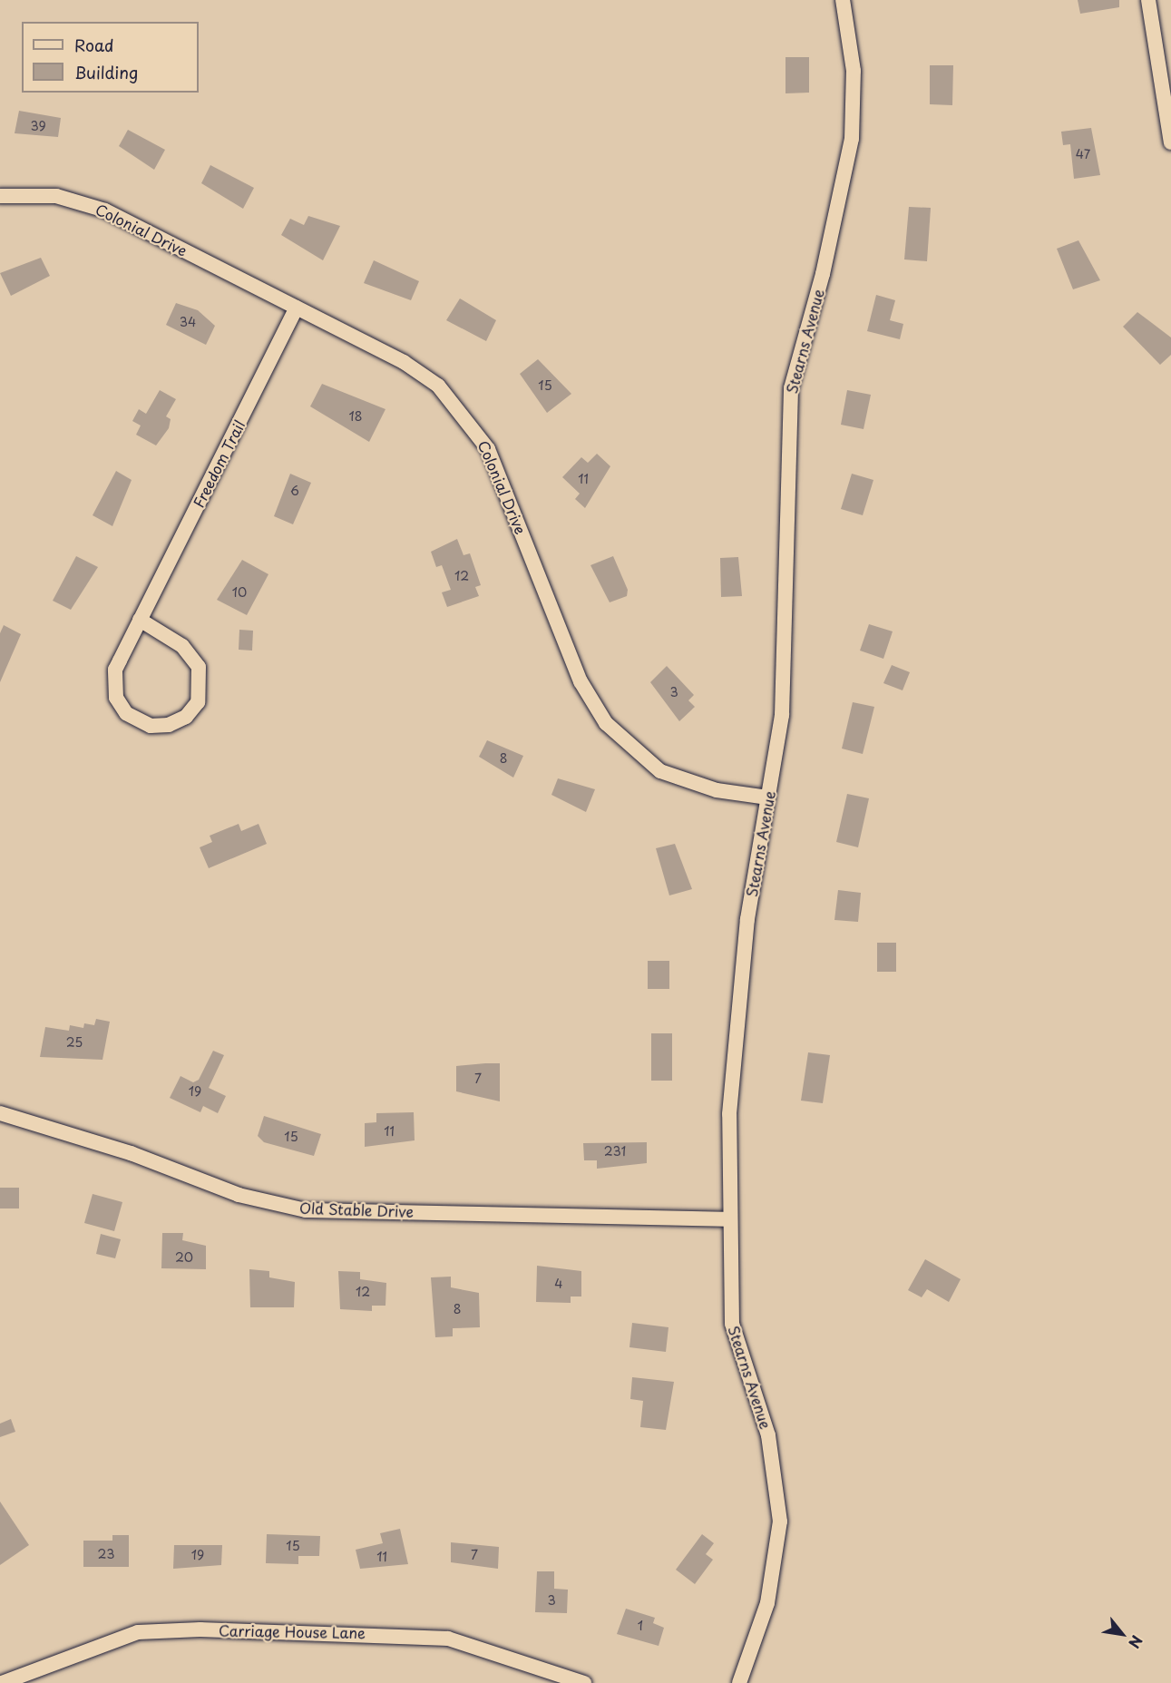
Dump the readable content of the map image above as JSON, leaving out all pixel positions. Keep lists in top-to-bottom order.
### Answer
{
  "streets": {
    "street": [
      "Colonial Drive",
      "Stearns Avenue",
      "Freedom Trail",
      "Old Stable Drive",
      "Carriage House Lane"
    ]
  },
  "crossings": [
    ["Colonial Drive", "Stearns Avenue"],
    ["Colonial Drive", "Freedom Trail"],
    ["Stearns Avenue", "Old Stable Drive"]
  ],
  "house_numbers": [
    "39",
    "47",
    "34",
    "15",
    "18",
    "11",
    "6",
    "12",
    "10",
    "3",
    "8",
    "25",
    "7",
    "19",
    "11",
    "15",
    "231",
    "20",
    "4",
    "12",
    "8",
    "15",
    "23",
    "19",
    "7",
    "11",
    "3",
    "1"
  ],
  "legend": ["Road", "Building"],
  "north": "bottom right"
}
